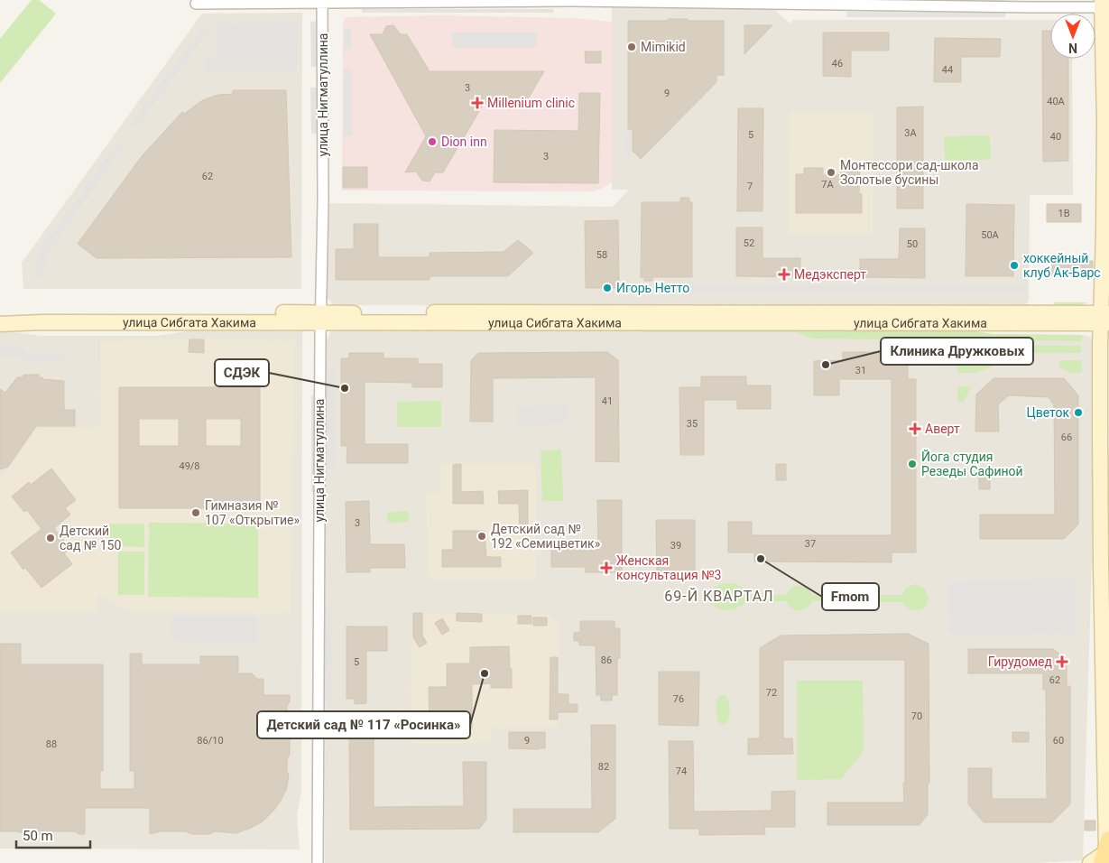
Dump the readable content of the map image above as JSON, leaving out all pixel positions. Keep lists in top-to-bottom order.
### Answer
{
  "streets": {
    "main road": ["улица Сибгата Хакима"],
    "street": ["улица Нигматуллина"]
  },
  "crossings": [
    ["улица Нигматуллина", "улица Сибгата Хакима"]
  ],
  "districts": ["69-Й КВАРТАЛ"],
  "places": {
    "other": [
      "Mimikid",
      "Dion inn",
      "Монтессори сад-школа Золотые бусины",
      "хоккейный клуб Ак-Барс",
      "Игорь Нетто",
      "Клиника Дружковых",
      "СДЭК",
      "Цветок",
      "Йога студия Резеды Сафиной",
      "Гимназия № 107 «Открытие»",
      "Детский сад № 192 «Семицветик»",
      "Детский сад № 150",
      "Fmom",
      "Детский сад № 117 «Росинка»"
    ],
    "health": [
      "Millenium clinic",
      "Медэксперт",
      "Аверт",
      "Женская консультация №3",
      "Гирудомед"
    ]
  },
  "house_numbers": [
    "46",
    "44",
    "3",
    "9",
    "40А",
    "3А",
    "5",
    "40",
    "3",
    "62",
    "7А",
    "7",
    "1В",
    "50А",
    "52",
    "50",
    "58",
    "31",
    "41",
    "35",
    "66",
    "49/8",
    "3",
    "37",
    "39",
    "86",
    "5",
    "62",
    "72",
    "76",
    "70",
    "86/10",
    "9",
    "60",
    "88",
    "82",
    "74"
  ],
  "scale_bar": "50 m",
  "north": "bottom"
}
